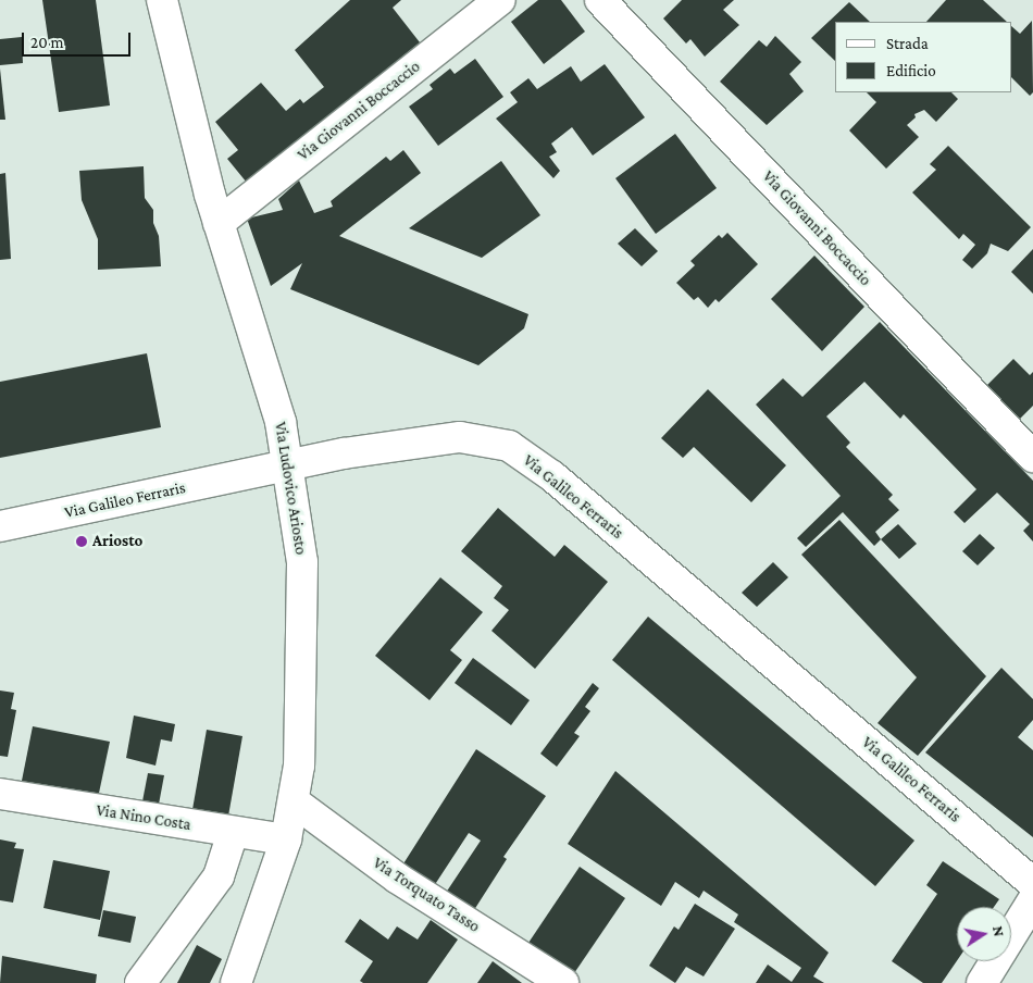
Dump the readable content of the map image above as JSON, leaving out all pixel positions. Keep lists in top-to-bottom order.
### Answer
{
  "streets": {
    "street": [
      "Via Giovanni Boccaccio",
      "Via Ludovico Ariosto",
      "Via Galileo Ferraris",
      "Via Nino Costa",
      "Via Torquato Tasso"
    ]
  },
  "crossings": [
    ["Via Giovanni Boccaccio", "Via Ludovico Ariosto"],
    ["Via Ludovico Ariosto", "Via Galileo Ferraris"],
    ["Via Ludovico Ariosto", "Via Nino Costa"],
    ["Via Ludovico Ariosto", "Via Torquato Tasso"]
  ],
  "places": ["Ariosto"],
  "legend": ["Strada", "Edificio"],
  "scale_bar": "20 m",
  "north": "right"
}
